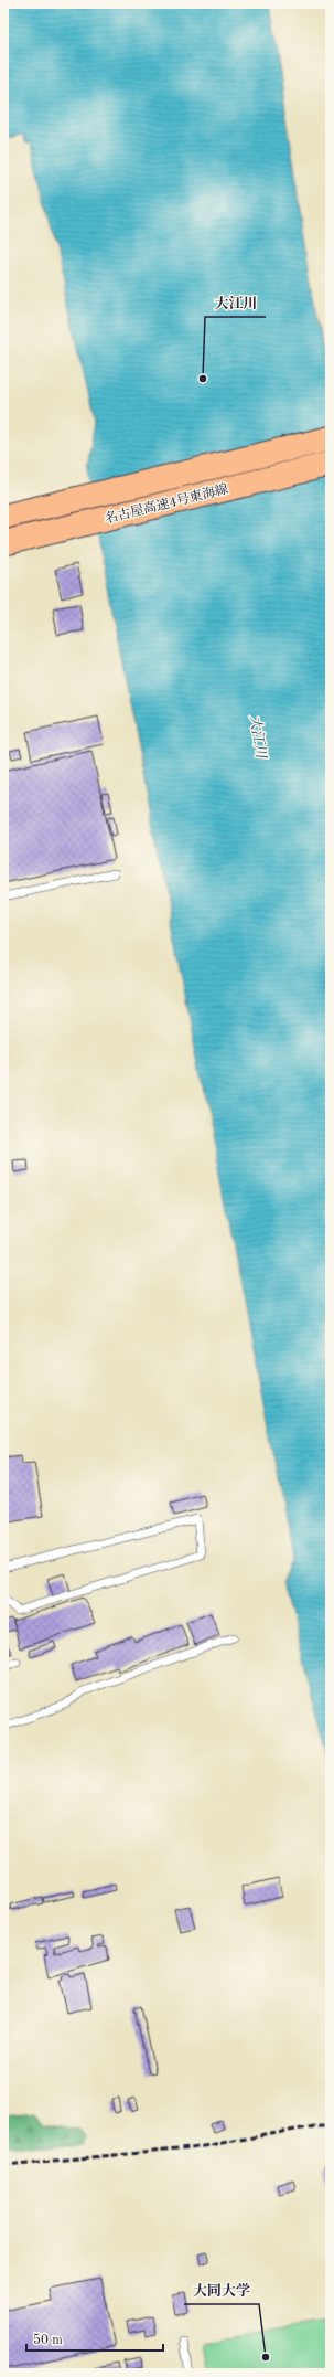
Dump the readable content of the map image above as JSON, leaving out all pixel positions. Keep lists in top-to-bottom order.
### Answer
{
  "streets": {
    "highway": ["名古屋高速4号東海線"]
  },
  "water": ["大江川"],
  "places": ["大江川", "大同大学"],
  "scale_bar": "50 m"
}
